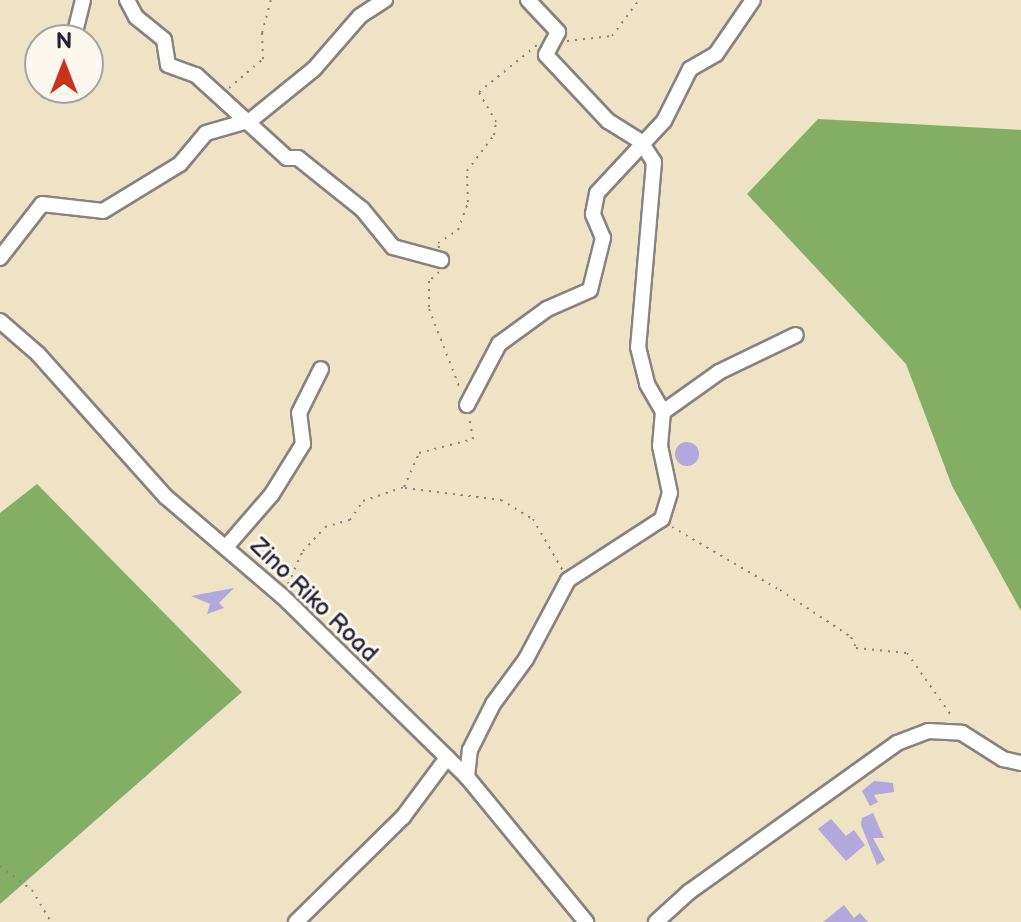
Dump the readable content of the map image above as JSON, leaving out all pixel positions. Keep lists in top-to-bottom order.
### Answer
{
  "streets": {
    "street": ["Zino Riko Road"]
  },
  "north": "top"
}
